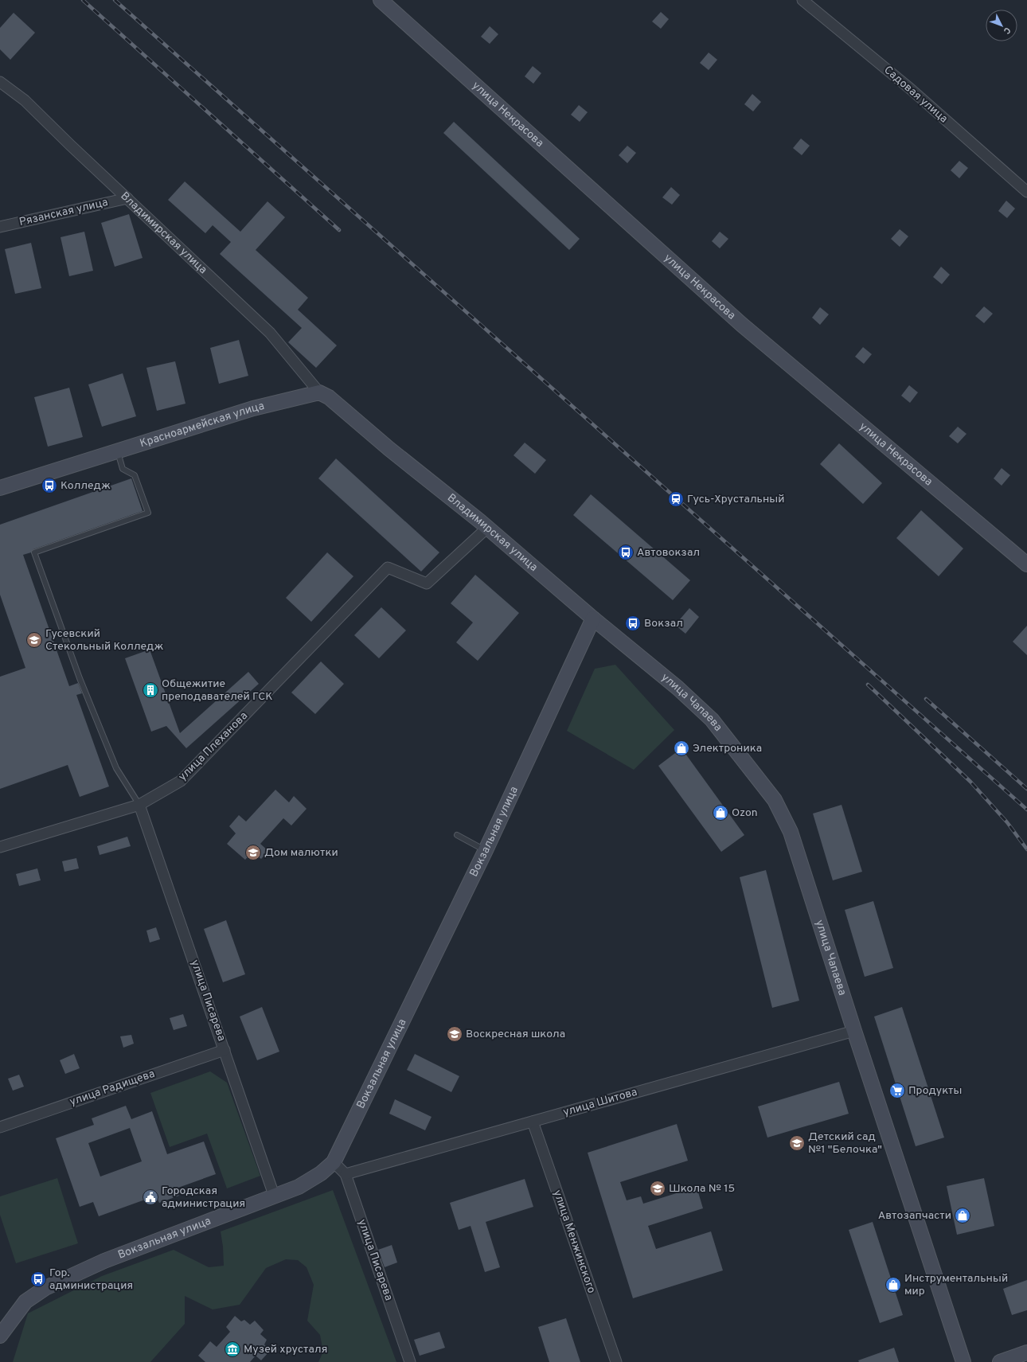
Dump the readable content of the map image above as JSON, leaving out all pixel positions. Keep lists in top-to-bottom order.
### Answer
{
  "streets": {
    "main road": [
      "улица Некрасова",
      "Владимирская улица",
      "Красноармейская улица",
      "улица Чапаева",
      "Вокзальная улица"
    ],
    "street": [
      "Садовая улица",
      "Рязанская улица",
      "улица Плеханова",
      "улица Писарева",
      "улица Радищева",
      "улица Шитова",
      "улица Менжинского"
    ]
  },
  "crossings": [
    ["Рязанская улица", "Владимирская улица"],
    ["Владимирская улица", "Красноармейская улица"],
    ["Владимирская улица", "улица Чапаева"],
    ["Владимирская улица", "улица Плеханова"],
    ["Владимирская улица", "Вокзальная улица"],
    ["улица Чапаева", "Вокзальная улица"],
    ["улица Чапаева", "улица Шитова"],
    ["улица Плеханова", "улица Писарева"],
    ["Вокзальная улица", "улица Писарева"],
    ["улица Писарева", "улица Радищева"],
    ["улица Писарева", "улица Шитова"],
    ["улица Шитова", "улица Менжинского"]
  ],
  "places": {
    "bus stop": [
      "Колледж",
      "Автовокзал",
      "Вокзал",
      "Гор. администрация"
    ],
    "station": ["Гусь-Хрустальный"],
    "school or university": [
      "Гусевский Стекольный Колледж",
      "Дом малютки",
      "Воскресная школа",
      "Детский сад №1 \"Белочка\"",
      "Школа № 15"
    ],
    "building": ["Общежитие преподавателей ГСК"],
    "shop": [
      "Электроника",
      "Ozon",
      "Автозапчасти",
      "Инструментальный мир"
    ],
    "supermarket": ["Продукты"],
    "public building": ["Городская администрация"],
    "museum": ["Музей хрусталя"]
  },
  "north": "bottom right"
}
